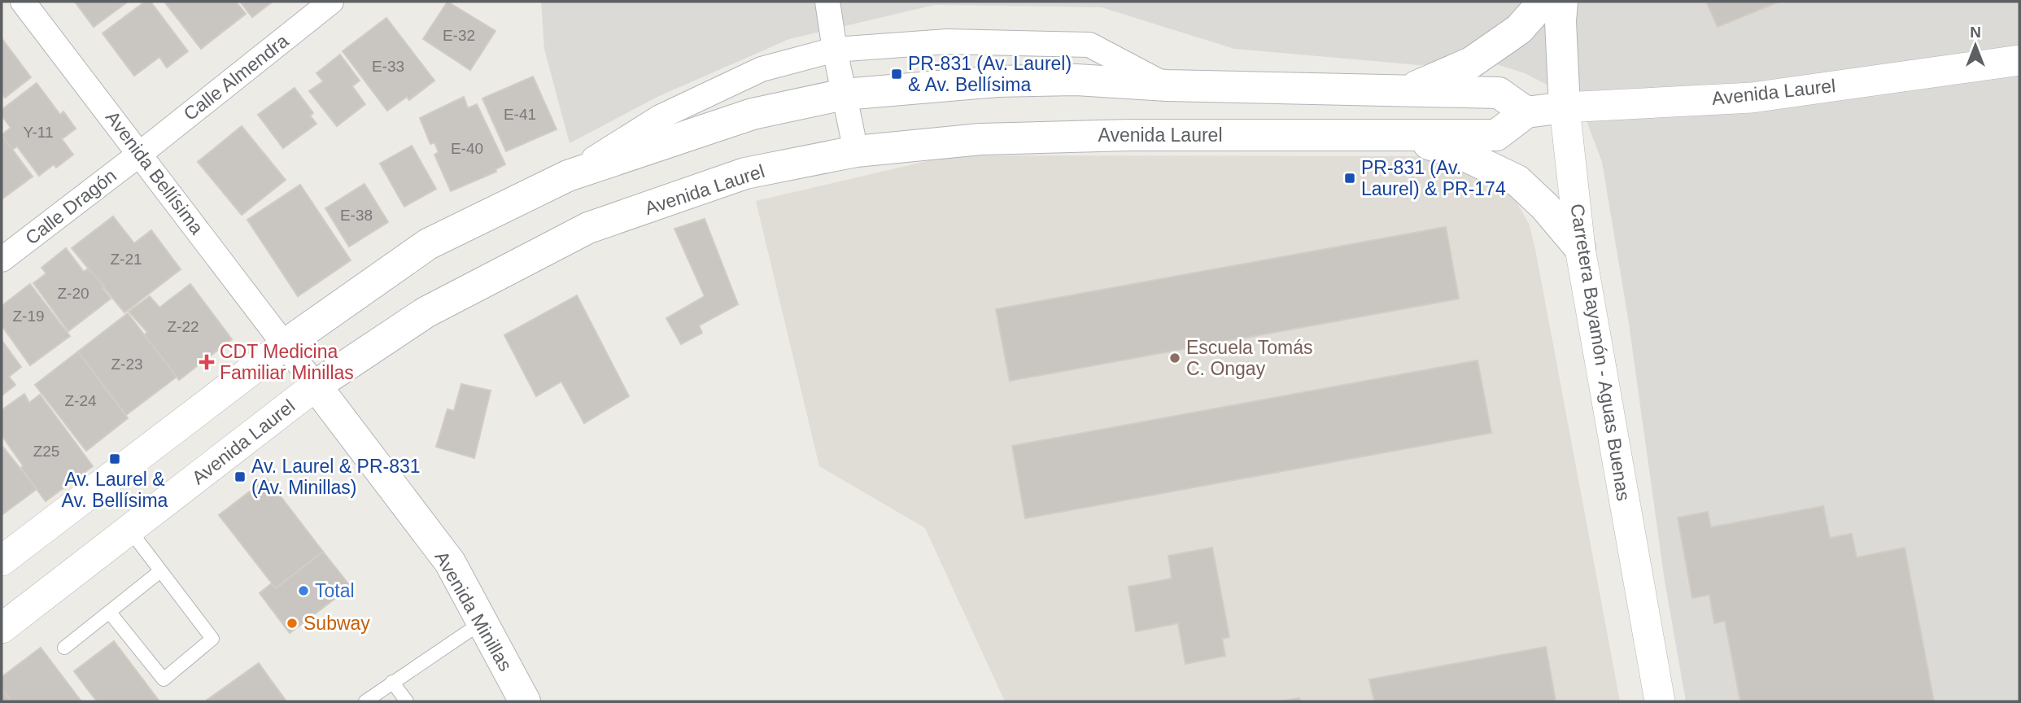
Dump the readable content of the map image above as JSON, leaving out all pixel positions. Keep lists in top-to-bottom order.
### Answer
{
  "streets": {
    "main road": ["Avenida Laurel", "Carretera Bayamón - Aguas Buenas", "Avenida Minillas"],
    "street": ["Calle Almendra", "Avenida Bellísima", "Calle Dragón"]
  },
  "crossings": [
    ["Calle Almendra", "Avenida Bellísima"],
    ["Calle Almendra", "Calle Dragón"],
    ["Avenida Laurel", "Avenida Bellísima"],
    ["Avenida Laurel", "Carretera Bayamón - Aguas Buenas"],
    ["Avenida Laurel", "Avenida Minillas"],
    ["Avenida Bellísima", "Calle Dragón"],
    ["Avenida Bellísima", "Avenida Minillas"]
  ],
  "places": {
    "transit": [
      "PR-831 (Av. Laurel) & Av. Bellísima",
      "PR-831 (Av. Laurel) & PR-174",
      "Av. Laurel & Av. Bellísima",
      "Av. Laurel & PR-831 (Av. Minillas)"
    ],
    "other": ["Escuela Tomás C. Ongay", "Total", "Subway"],
    "health": ["CDT Medicina Familiar Minillas"]
  },
  "house_numbers": [
    "E-32",
    "E-33",
    "E-41",
    "Y-11",
    "E-40",
    "E-38",
    "Z-21",
    "Z-20",
    "Z-19",
    "Z-22",
    "Z-23",
    "Z-24",
    "Z25"
  ],
  "north": "top"
}
